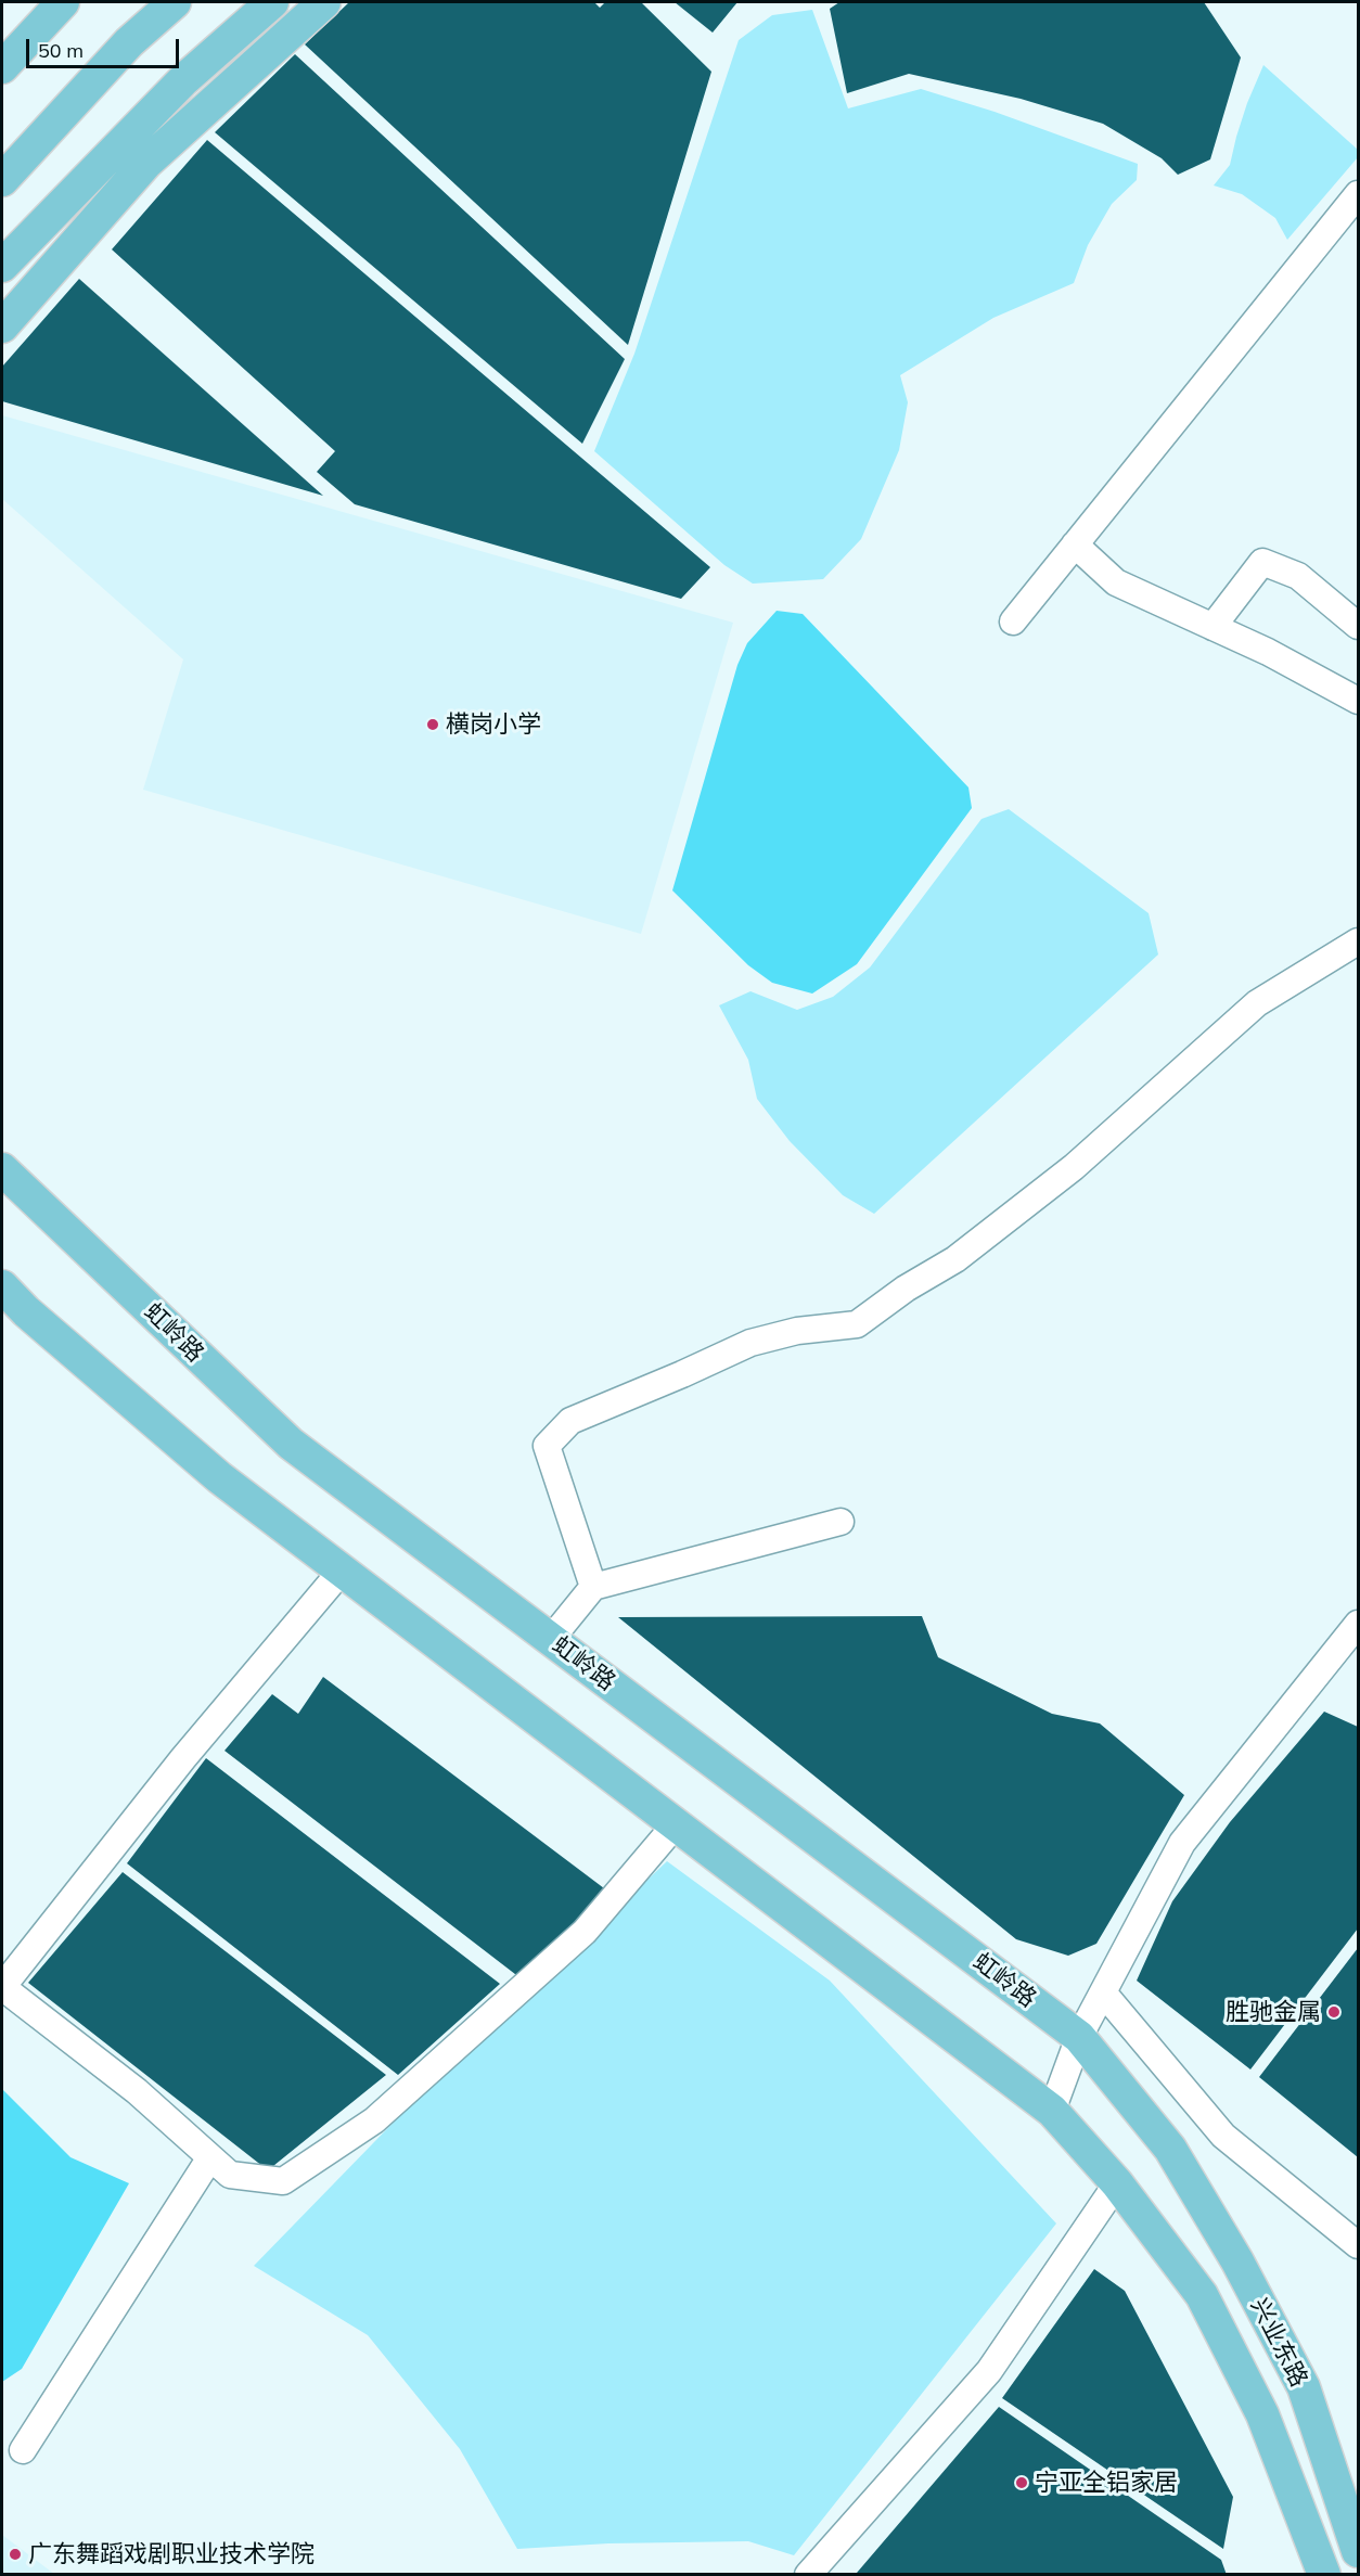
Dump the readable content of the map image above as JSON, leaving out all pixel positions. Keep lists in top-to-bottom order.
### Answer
{
  "streets": {
    "main road": ["虹岭路", "兴业东路"]
  },
  "crossings": [
    ["虹岭路", "兴业东路"]
  ],
  "places": [
    "横岗小学",
    "胜驰金属",
    "宁亚全铝家居",
    "广东舞蹈戏剧职业技术学院"
  ],
  "scale_bar": "50 m"
}
